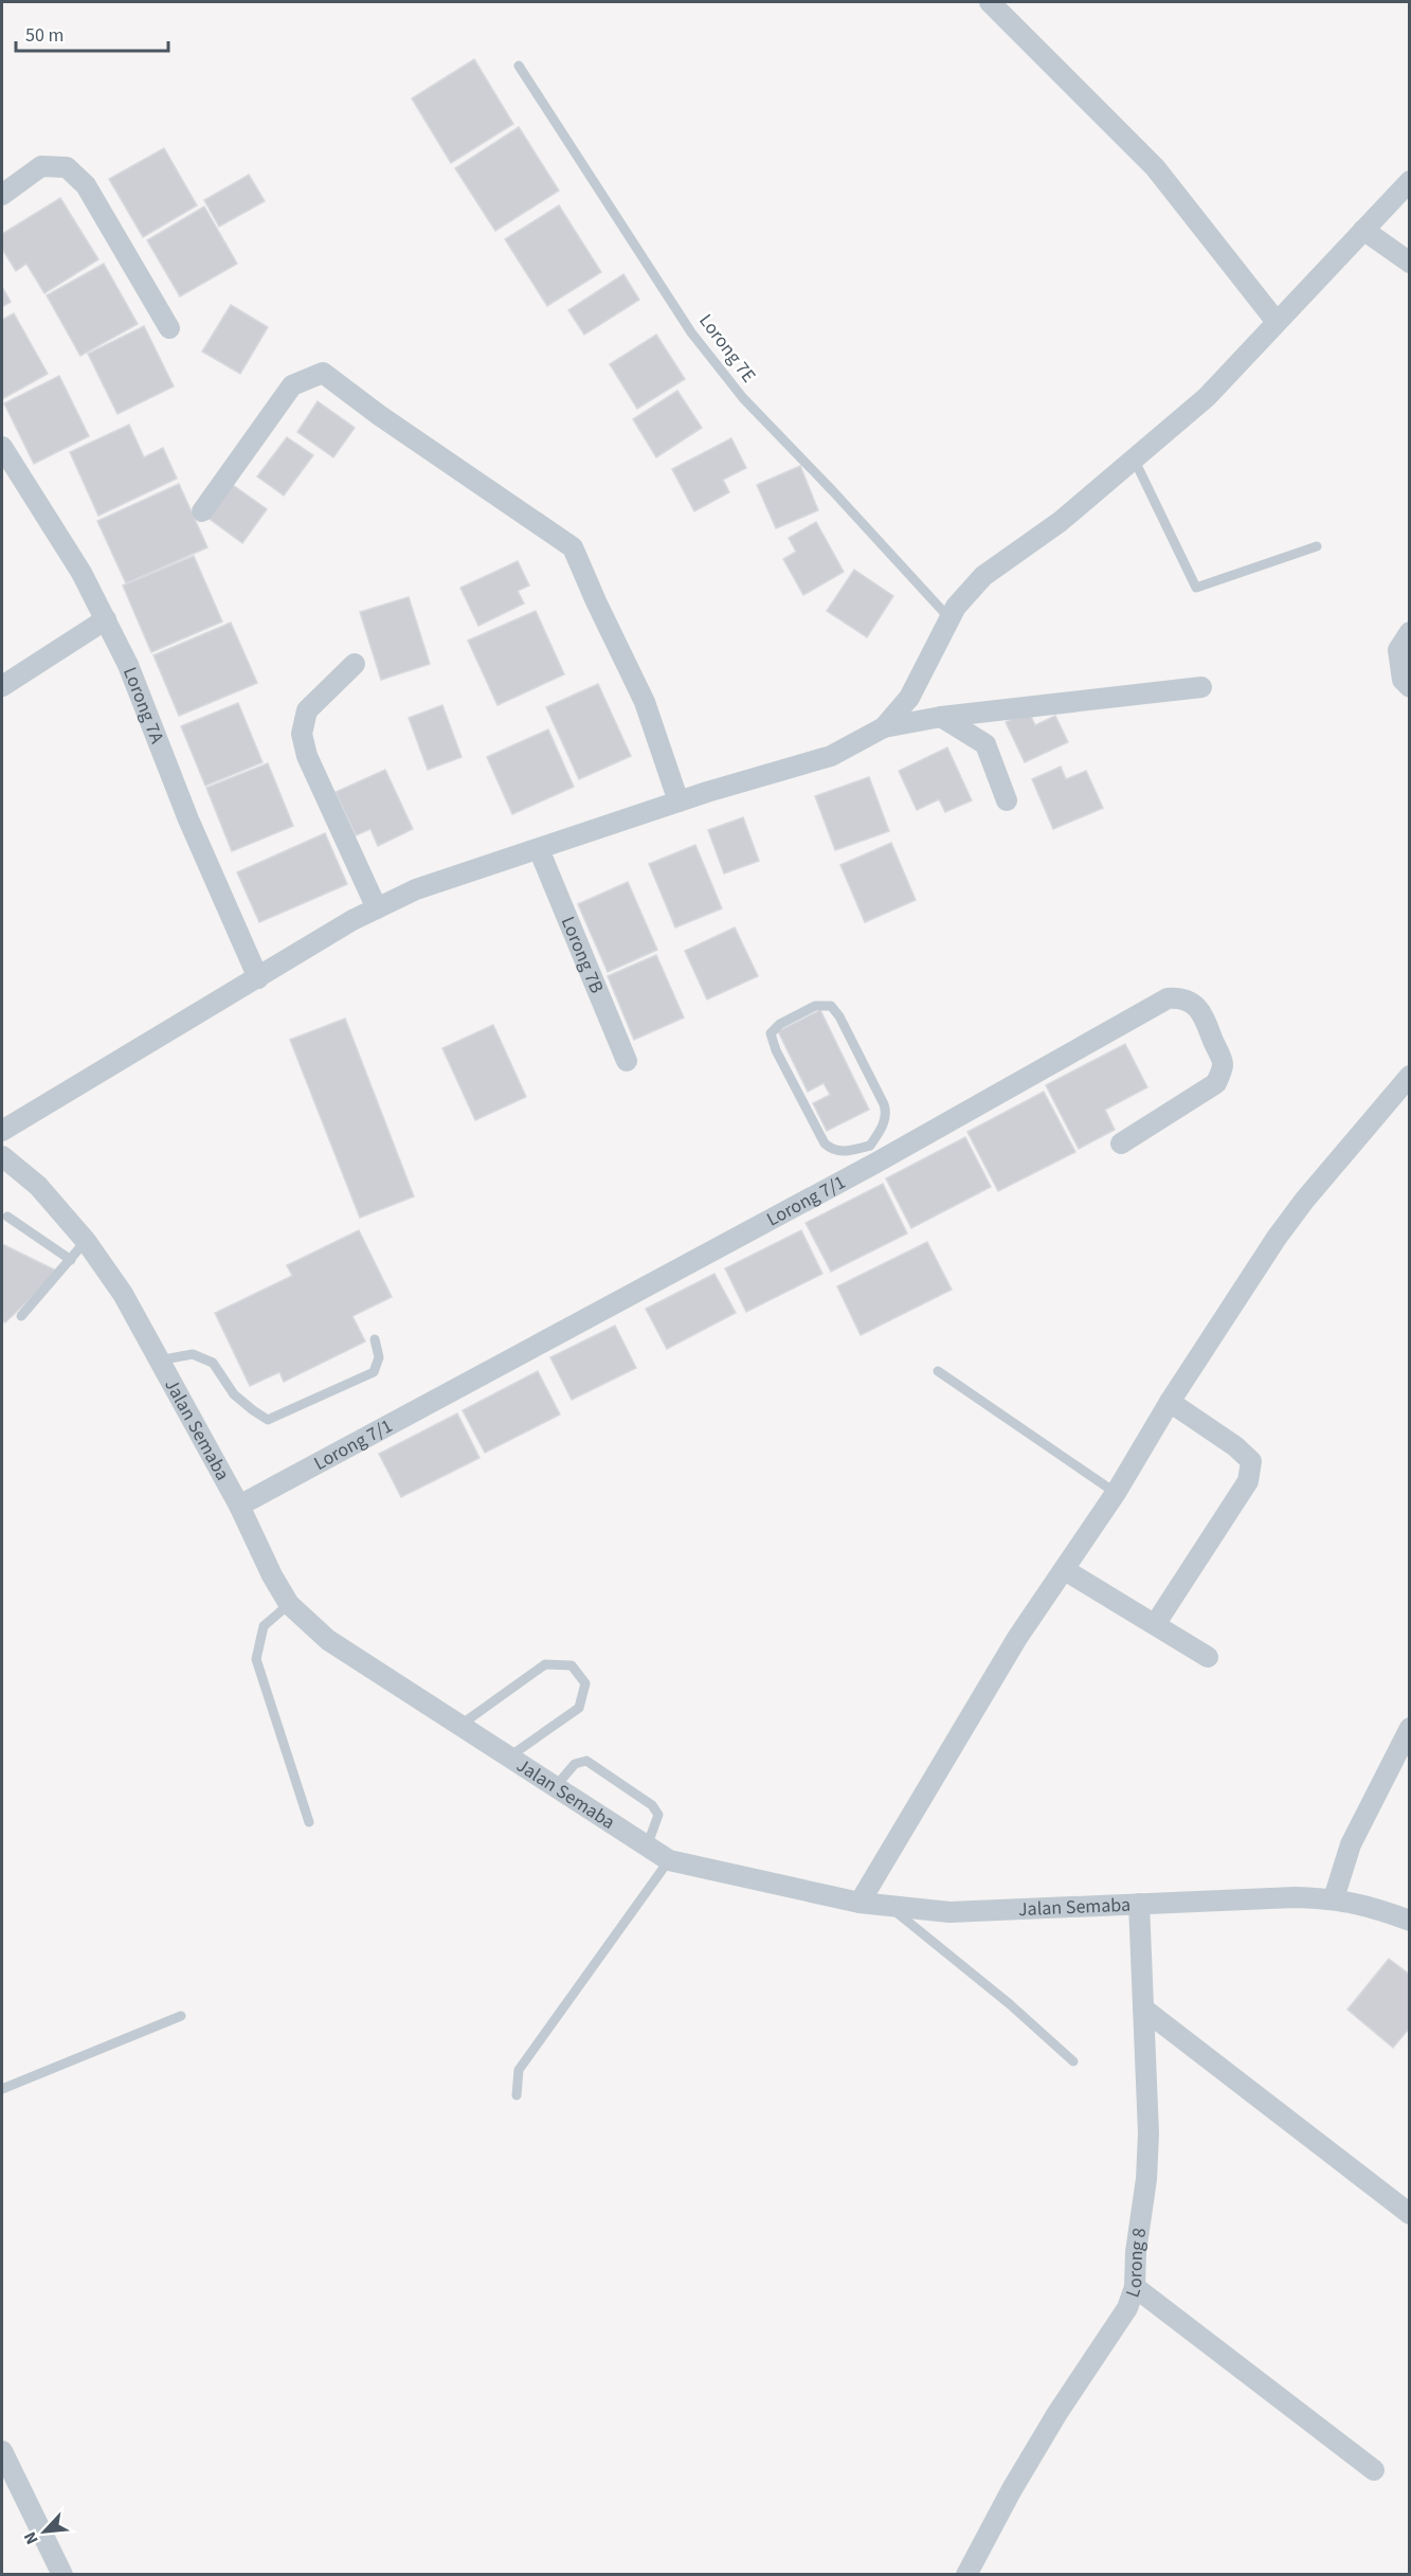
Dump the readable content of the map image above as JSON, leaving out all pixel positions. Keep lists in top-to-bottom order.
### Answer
{
  "streets": {
    "street": [
      "Lorong 7A",
      "Lorong 7B",
      "Lorong 7/1",
      "Jalan Semaba",
      "Lorong 8"
    ],
    "lane": ["Lorong 7E"]
  },
  "crossings": [
    ["Lorong 7/1", "Jalan Semaba"],
    ["Jalan Semaba", "Lorong 8"]
  ],
  "scale_bar": "50 m",
  "north": "bottom left"
}
